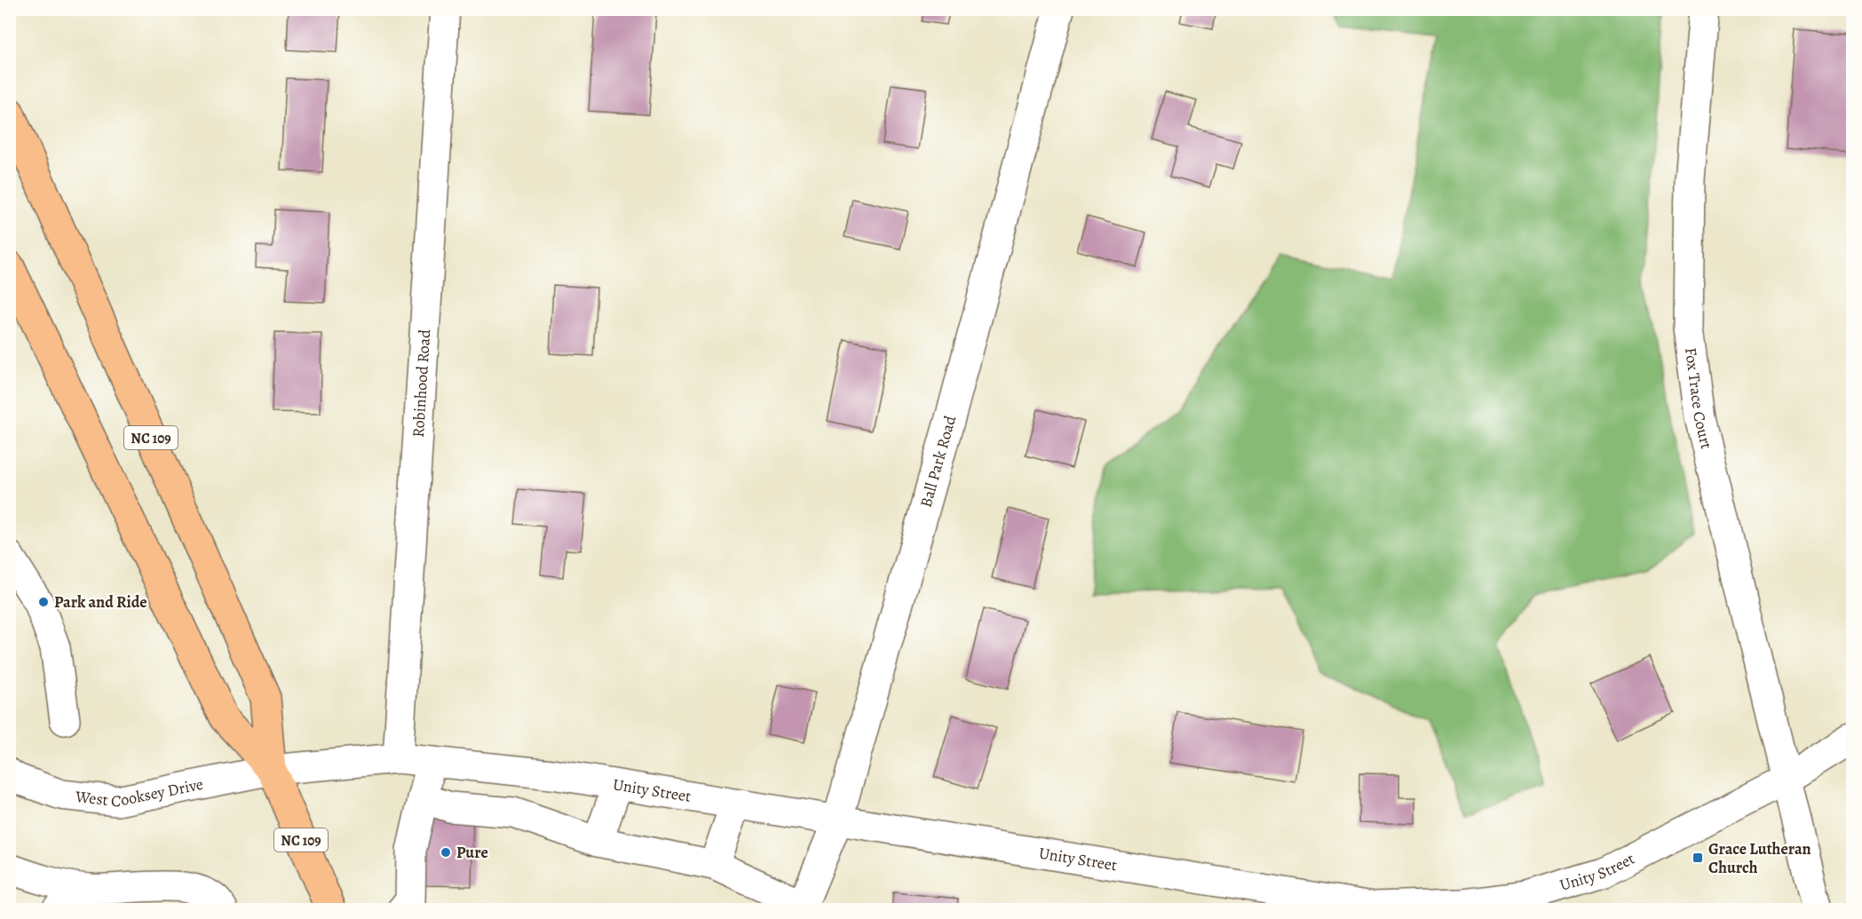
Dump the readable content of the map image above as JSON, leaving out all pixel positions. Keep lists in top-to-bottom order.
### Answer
{
  "streets": {
    "main road": ["NC 109"],
    "street": [
      "Robinhood Road",
      "Fox Trace Court",
      "Ball Park Road",
      "West Cooksey Drive",
      "Unity Street"
    ]
  },
  "crossings": [
    ["Robinhood Road", "Unity Street"],
    ["Fox Trace Court", "Unity Street"],
    ["NC 109", "West Cooksey Drive"],
    ["NC 109", "Unity Street"],
    ["Ball Park Road", "Unity Street"],
    ["West Cooksey Drive", "Unity Street"]
  ],
  "places": {
    "other": ["Park and Ride", "Pure"],
    "transit": ["Grace Lutheran Church"]
  }
}
